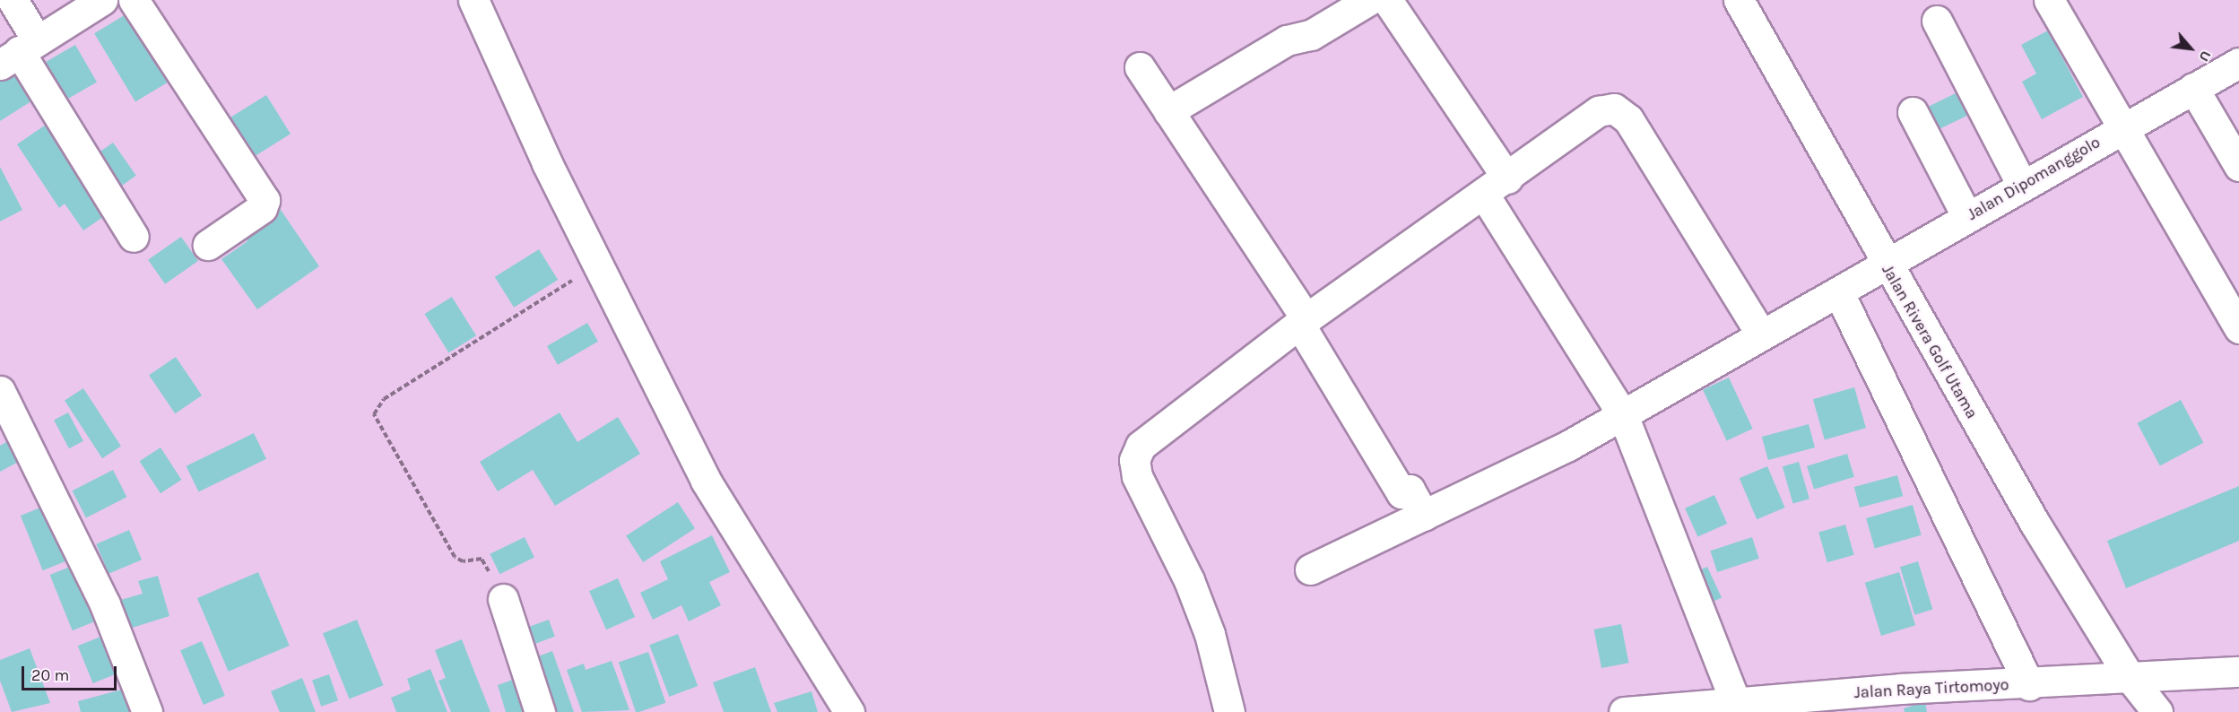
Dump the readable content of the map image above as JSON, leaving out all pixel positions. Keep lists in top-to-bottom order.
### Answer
{
  "streets": {
    "street": ["Jalan Dipomanggolo", "Jalan Rivera Golf Utama", "Jalan Raya Tirtomoyo"]
  },
  "crossings": [
    ["Jalan Dipomanggolo", "Jalan Rivera Golf Utama"],
    ["Jalan Rivera Golf Utama", "Jalan Raya Tirtomoyo"]
  ],
  "scale_bar": "20 m",
  "north": "bottom right"
}
